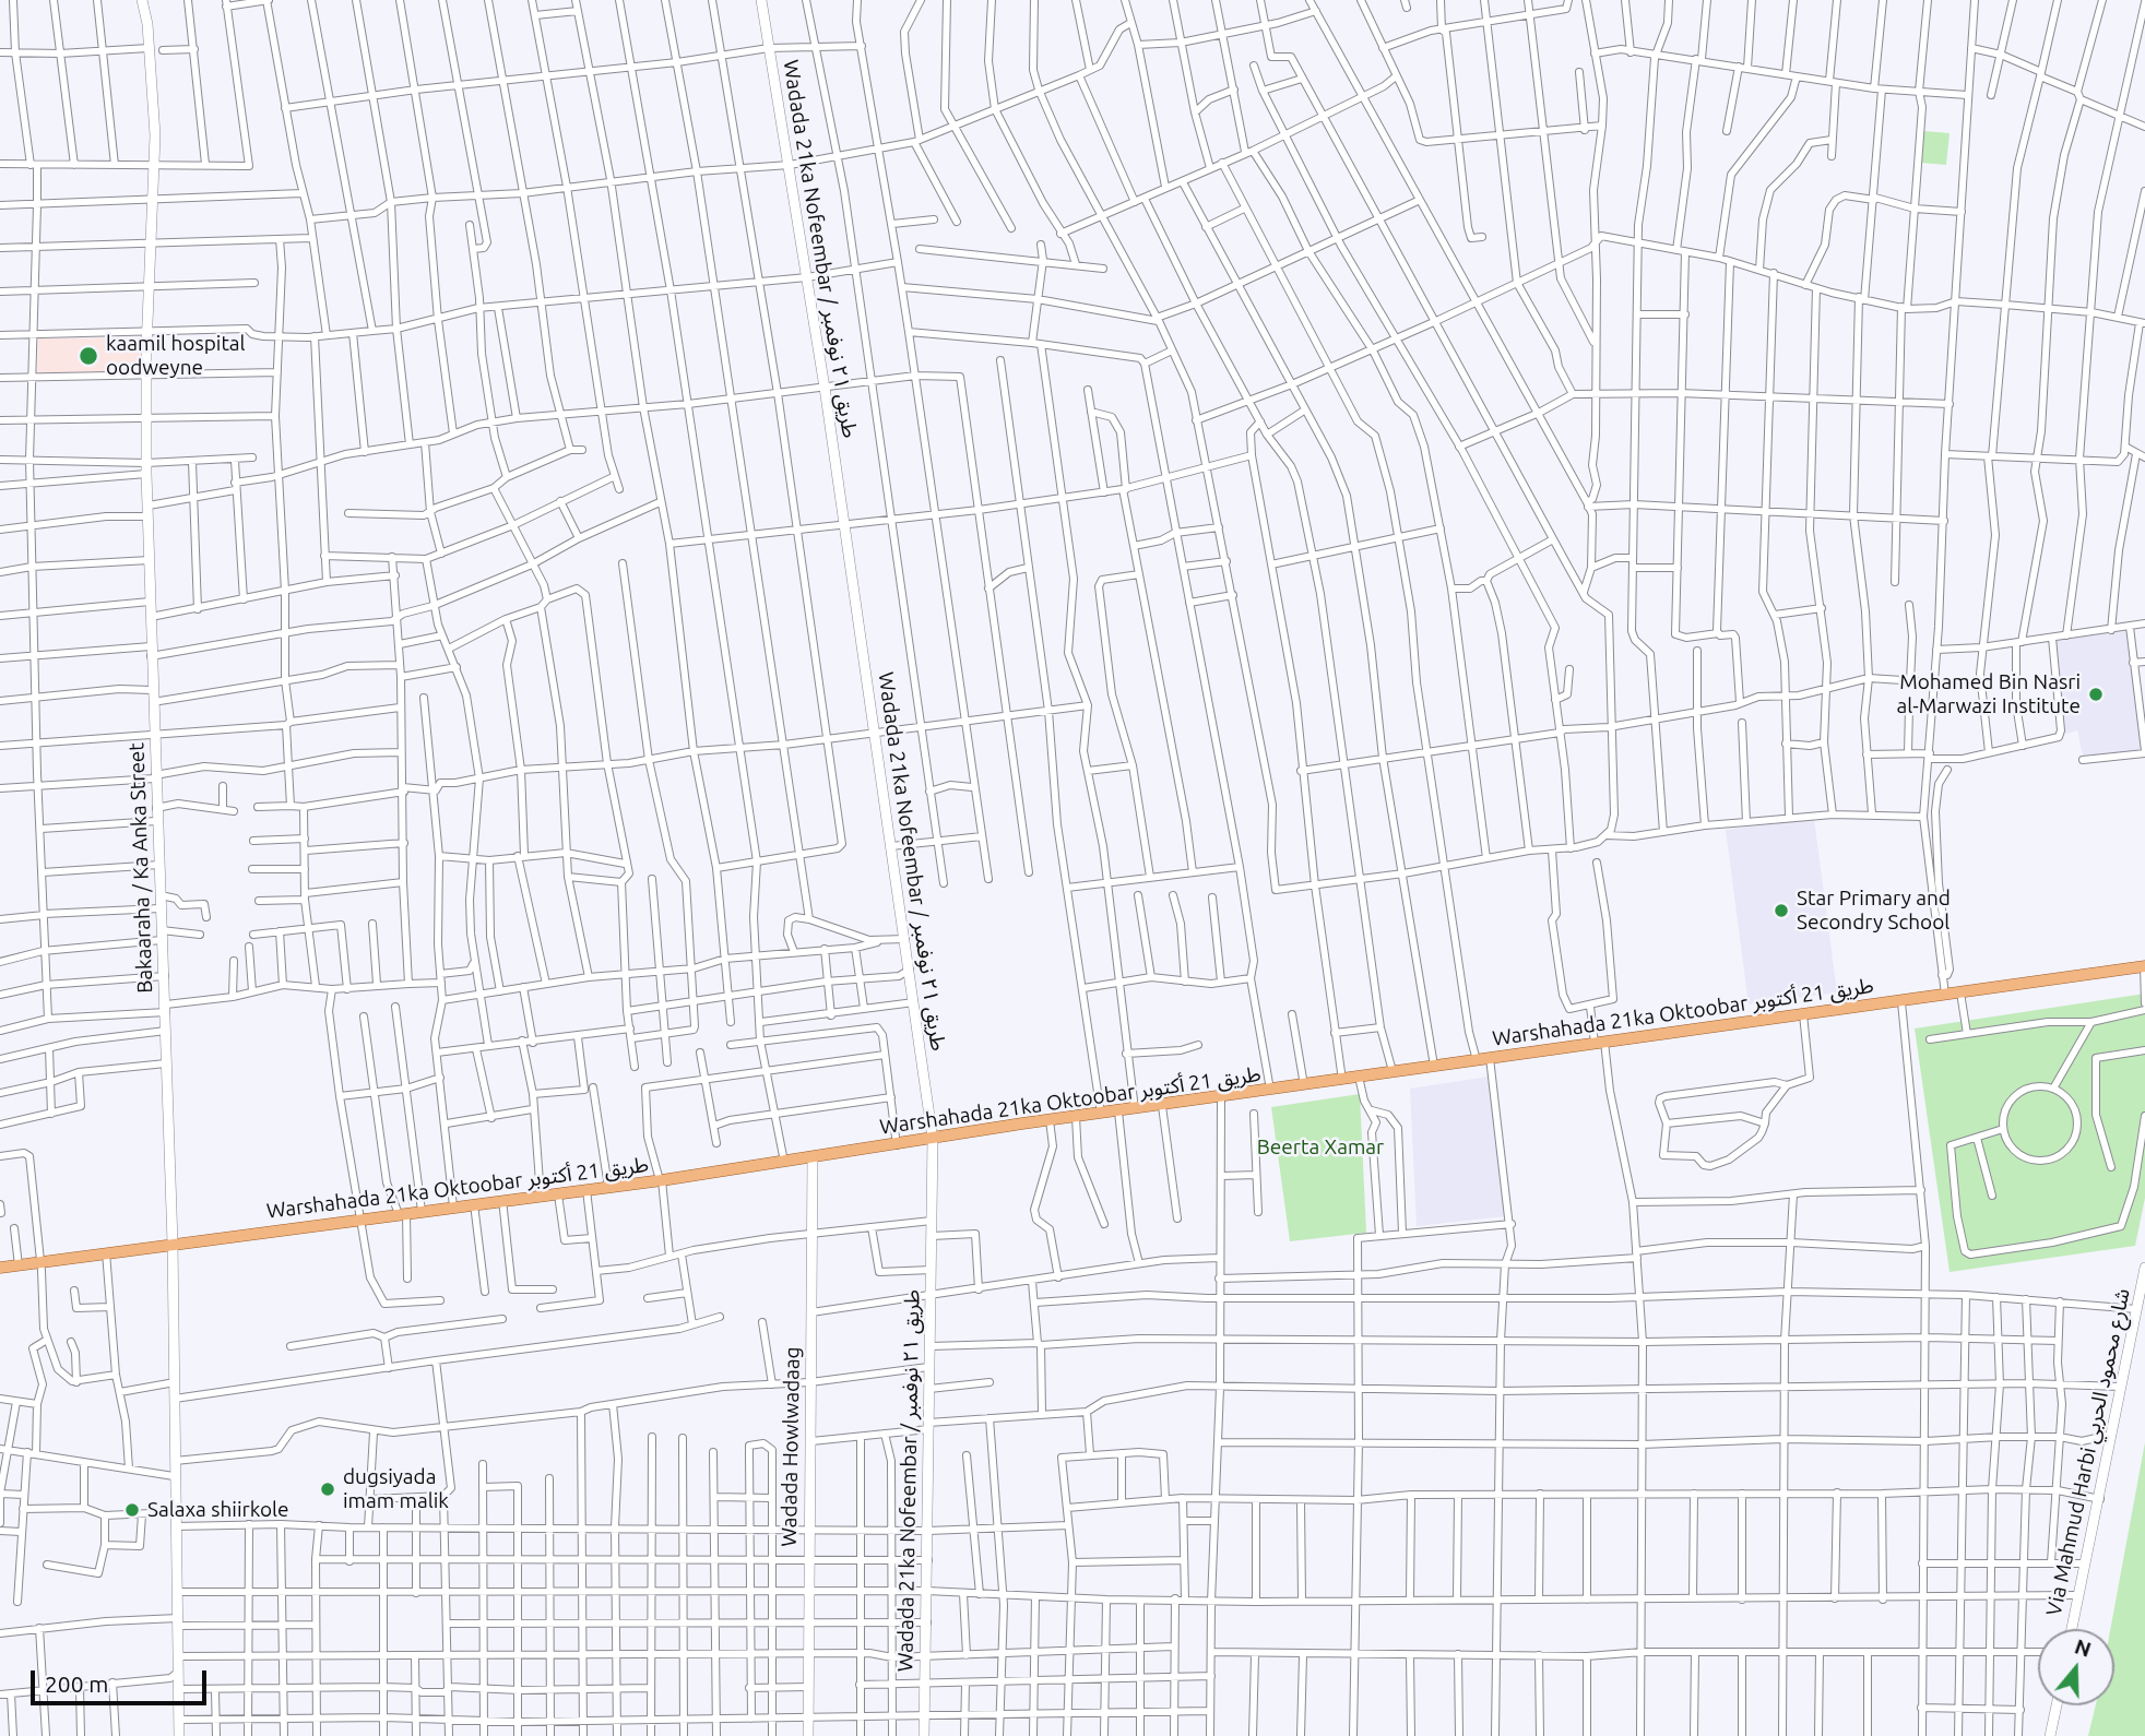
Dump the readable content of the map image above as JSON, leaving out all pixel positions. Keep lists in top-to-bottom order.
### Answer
{
  "streets": {
    "main road": ["Warshahada 21ka Oktoobar طريق 21 أكتوبر"],
    "street": [
      "Wadada 21ka Nofeembar / طريق ٢١ نوفمبر",
      "Bakaaraha / Ka Anka Street",
      "Wadada Howlwadaag",
      "Via Mahmud Harbi شارع محمود الحربي"
    ]
  },
  "crossings": [
    ["Wadada 21ka Nofeembar / طريق ٢١ نوفمبر", "Warshahada 21ka Oktoobar طريق 21 أكتوبر"],
    ["Bakaaraha / Ka Anka Street", "Warshahada 21ka Oktoobar طريق 21 أكتوبر"],
    ["Warshahada 21ka Oktoobar طريق 21 أكتوبر", "Wadada Howlwadaag"]
  ],
  "parks": ["Beerta Xamar"],
  "places": [
    "kaamil hospital oodweyne",
    "Mohamed Bin Nasri al-Marwazi Institute",
    "Star Primary and Secondry School",
    "dugsiyada imam malik",
    "Salaxa shiirkole"
  ],
  "scale_bar": "200 m",
  "north": "top"
}
